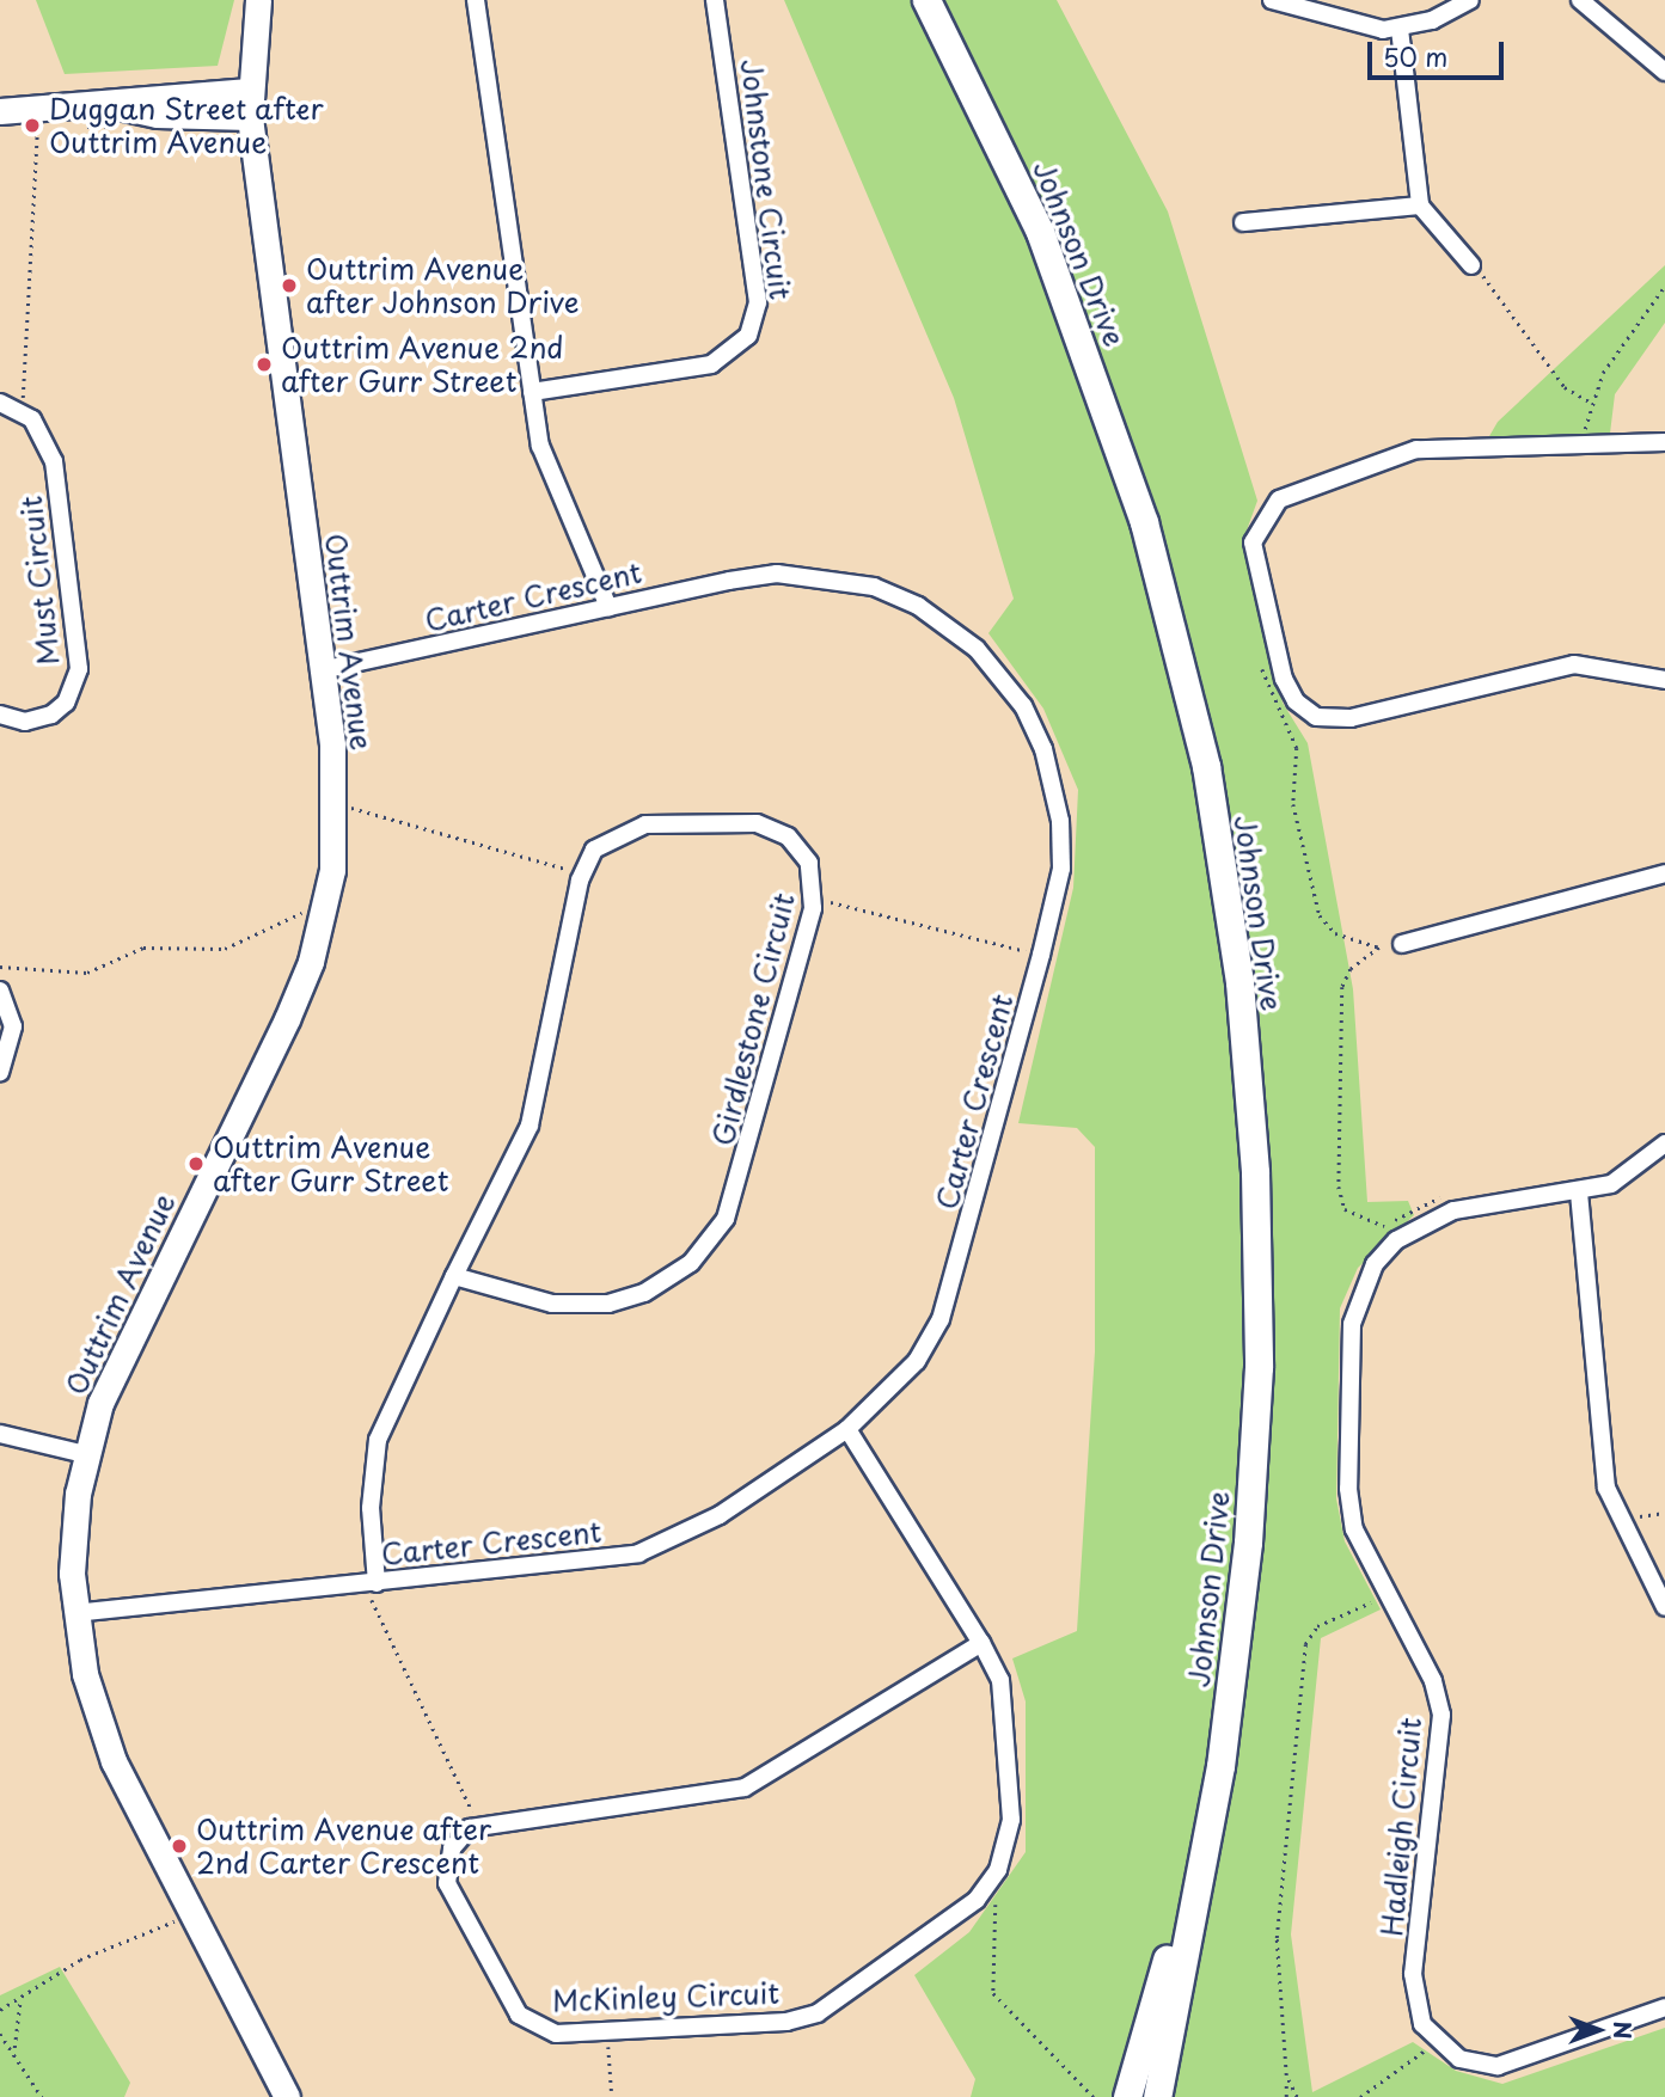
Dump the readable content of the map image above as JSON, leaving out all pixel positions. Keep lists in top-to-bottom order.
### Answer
{
  "streets": {
    "main road": ["Johnson Drive"],
    "street": [
      "Johnstone Circuit",
      "Must Circuit",
      "Carter Crescent",
      "Outtrim Avenue",
      "Girdlestone Circuit",
      "Hadleigh Circuit",
      "McKinley Circuit"
    ]
  },
  "crossings": [
    ["Carter Crescent", "Outtrim Avenue"],
    ["Carter Crescent", "Girdlestone Circuit"],
    ["Carter Crescent", "McKinley Circuit"]
  ],
  "places": [
    "Duggan Street after Outtrim Avenue",
    "Outtrim Avenue after Johnson Drive",
    "Outtrim Avenue 2nd after Gurr Street",
    "Outtrim Avenue after Gurr Street",
    "Outtrim Avenue after 2nd Carter Crescent"
  ],
  "scale_bar": "50 m",
  "north": "right"
}
